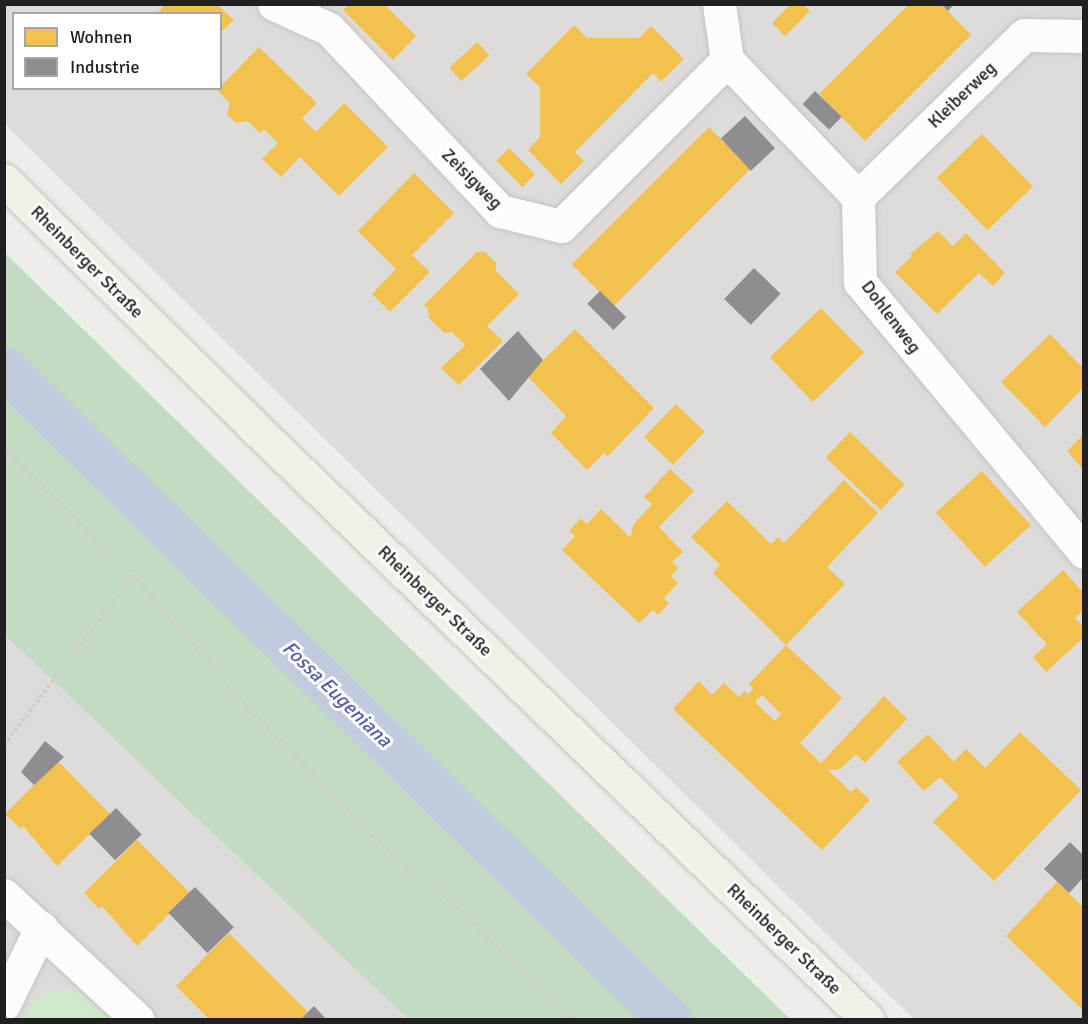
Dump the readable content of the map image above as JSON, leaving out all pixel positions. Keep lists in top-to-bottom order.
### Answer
{
  "streets": {
    "main road": ["Rheinberger Straße"],
    "street": ["Kleiberweg", "Zeisigweg", "Dohlenweg"]
  },
  "crossings": [
    ["Kleiberweg", "Dohlenweg"]
  ],
  "water": ["Fossa Eugeniana"],
  "legend": ["Wohnen", "Industrie"]
}
